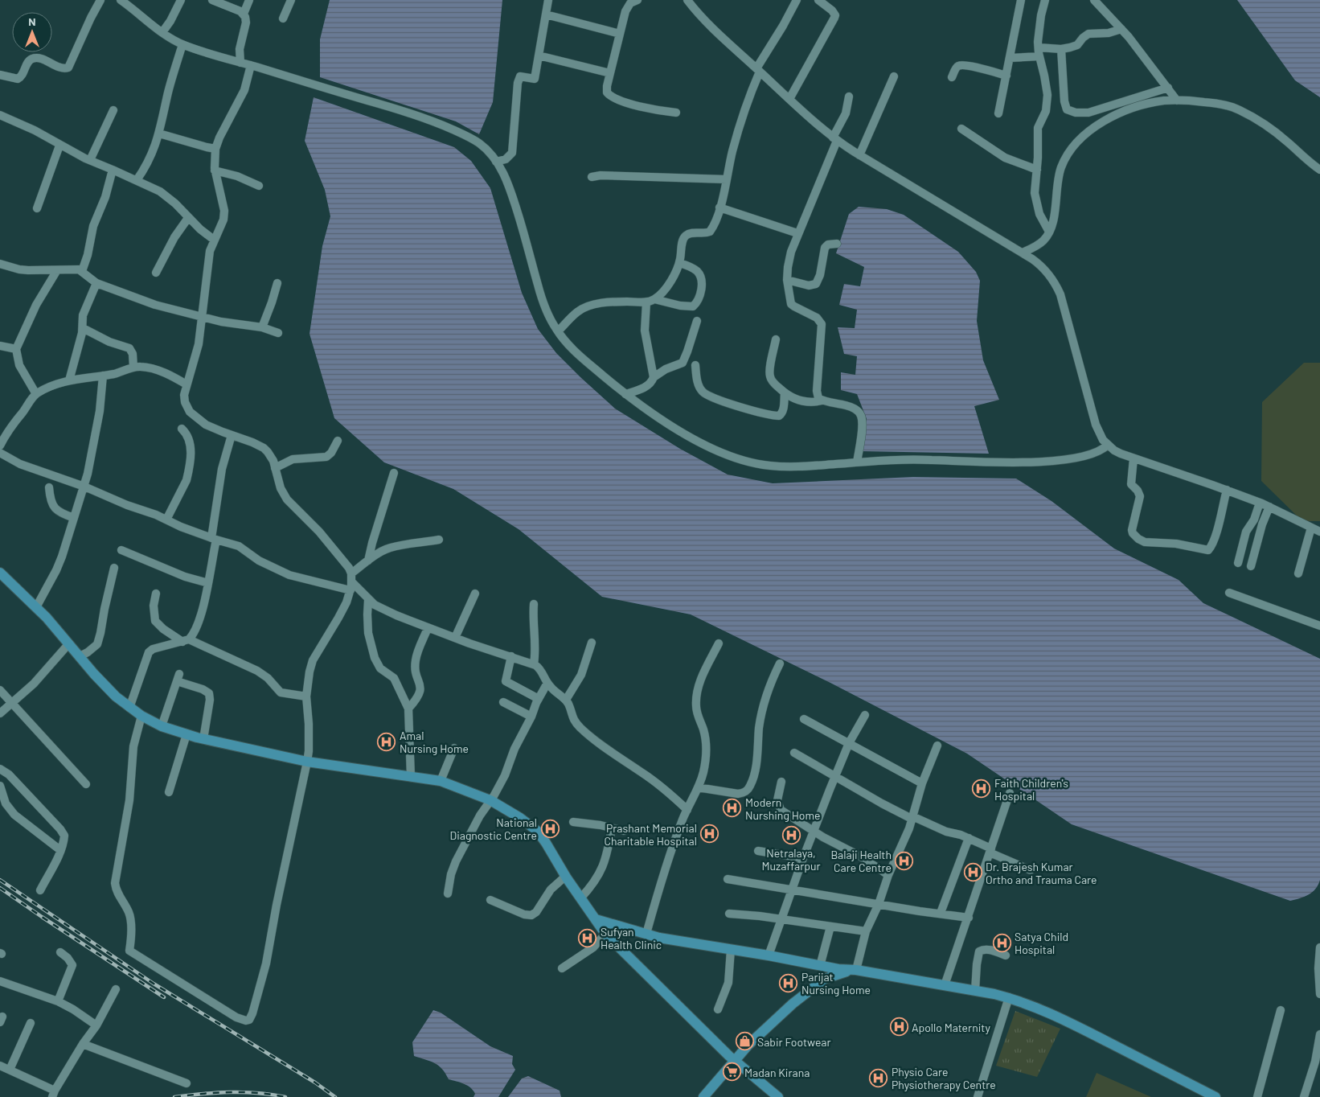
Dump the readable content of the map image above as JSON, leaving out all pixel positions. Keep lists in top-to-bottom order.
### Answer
{
  "places": {
    "hospital": [
      "Amal Nursing Home",
      "Faith Children's Hospital",
      "Modern Nurshing Home",
      "National Diagnostic Centre",
      "Prashant Memorial Charitable Hospital",
      "Netralaya, Muzaffarpur",
      "Balaji Health Care Centre",
      "Dr. Brajesh Kumar Ortho and Trauma Care",
      "Sufyan Health Clinic",
      "Satya Child Hospital",
      "Parijat Nursing Home",
      "Apollo Maternity",
      "Physio Care Physiotherapy Centre"
    ],
    "shop": ["Sabir Footwear"],
    "supermarket": ["Madan Kirana"]
  },
  "north": "top"
}
